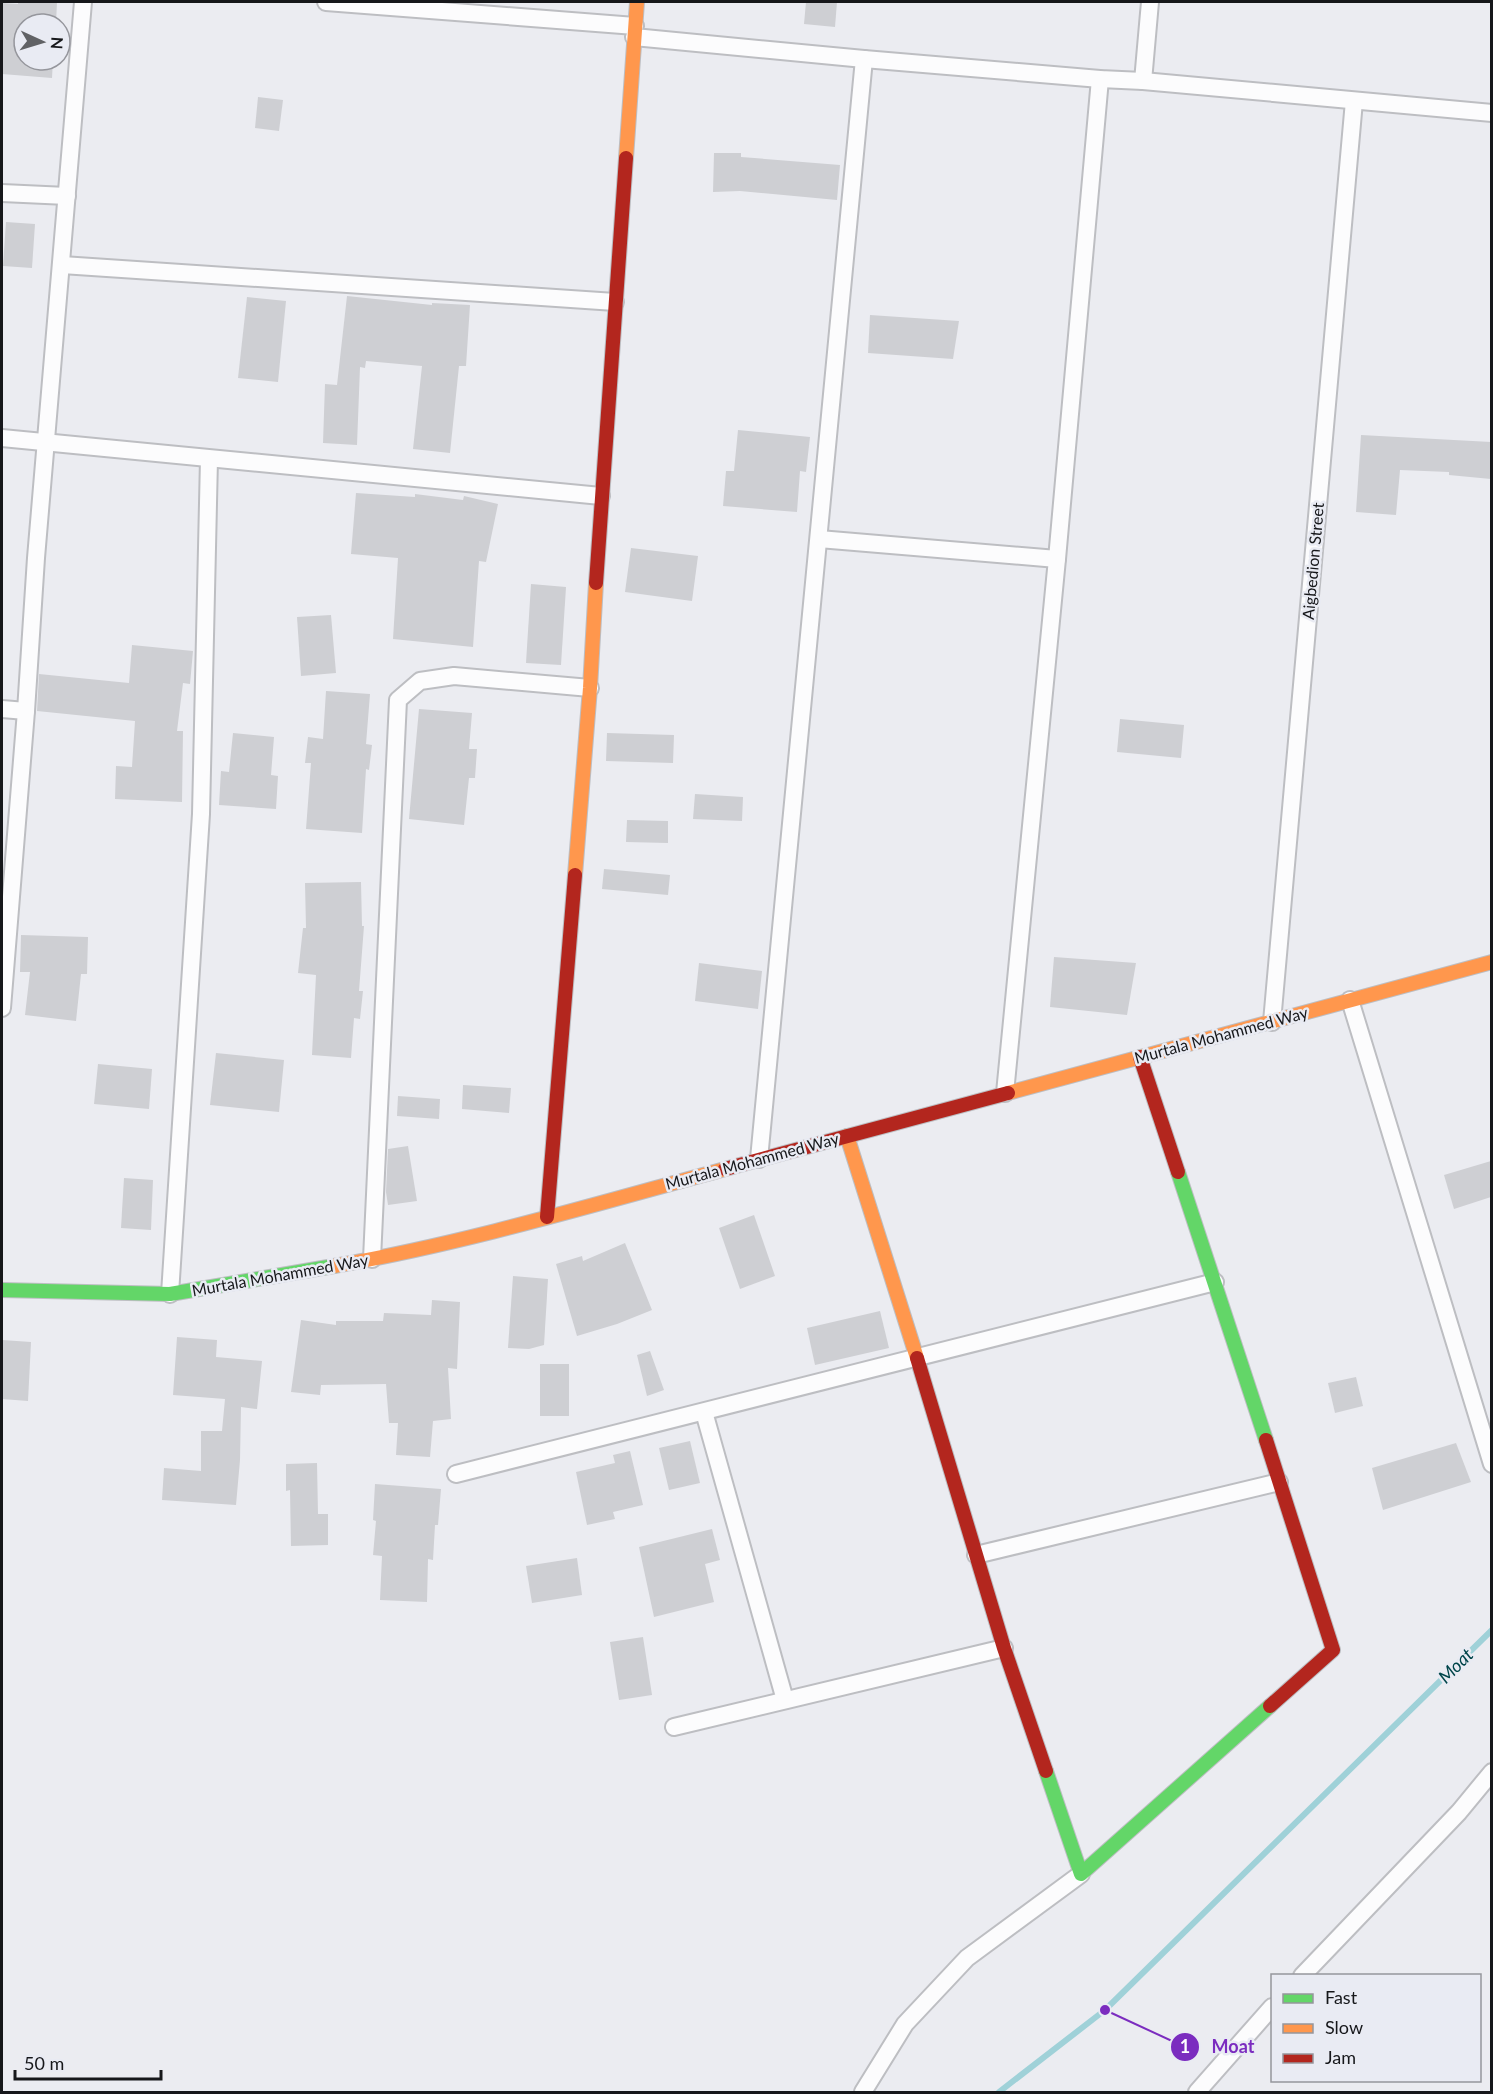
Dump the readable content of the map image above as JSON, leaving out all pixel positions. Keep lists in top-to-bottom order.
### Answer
{
  "streets": {
    "street": ["Aigbedion Street", "Murtala Mohammed Way"]
  },
  "crossings": [
    ["Aigbedion Street", "Murtala Mohammed Way"]
  ],
  "water": ["Moat"],
  "places": ["Moat"],
  "legend": ["Fast", "Slow", "Jam"],
  "scale_bar": "50 m",
  "north": "right"
}
